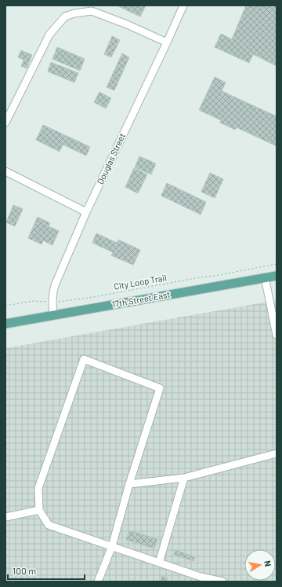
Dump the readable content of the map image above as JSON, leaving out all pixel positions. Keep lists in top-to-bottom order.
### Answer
{
  "streets": {
    "main road": ["17th Street East"],
    "street": ["Douglas Street"],
    "path": ["City Loop Trail"]
  },
  "crossings": [
    ["Douglas Street", "City Loop Trail"],
    ["Douglas Street", "17th Street East"]
  ],
  "scale_bar": "100 m",
  "north": "right"
}
